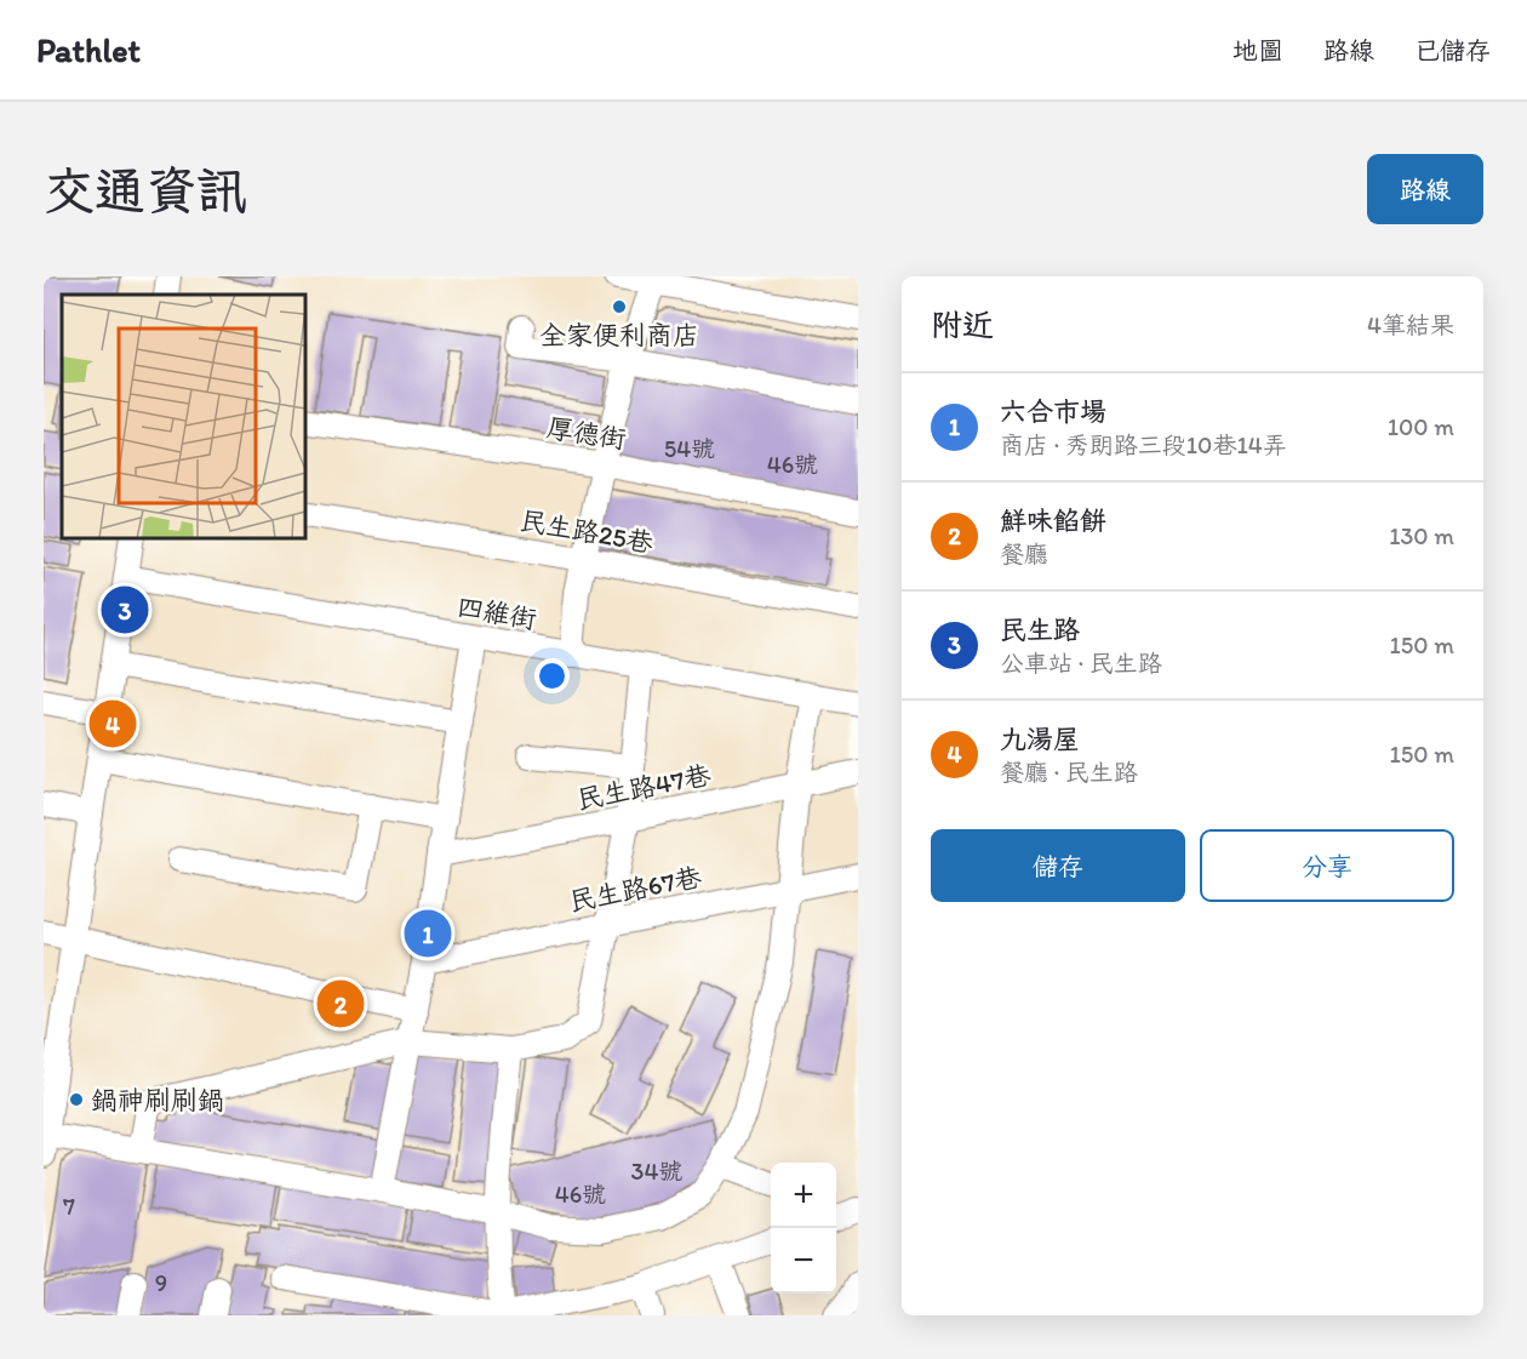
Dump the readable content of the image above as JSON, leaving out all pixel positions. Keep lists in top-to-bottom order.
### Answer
{
  "streets": {
    "street": [
      "厚德街",
      "民生路25巷",
      "四維街",
      "民生路47巷",
      "民生路67巷"
    ]
  },
  "places": ["全家便利商店", "鍋神刷刷鍋"],
  "house_numbers": [
    "54號",
    "46號",
    "34號",
    "46號",
    "7",
    "9"
  ],
  "page": {
    "header": "Pathlet",
    "nav": ["地圖", "路線", "已儲存"],
    "buttons": [
      "路線",
      ["儲存", "分享"]
    ],
    "title": "交通資訊",
    "heading": ["附近", "4筆結果"],
    "list": [
      {
        "mark": "1",
        "name": "六合市場",
        "note": "商店 · 秀朗路三段10巷14弄",
        "value": "100 m"
      },
      {
        "mark": "2",
        "name": "鮮味餡餅",
        "note": "餐廳",
        "value": "130 m"
      },
      {
        "mark": "3",
        "name": "民生路",
        "note": "公車站 · 民生路",
        "value": "150 m"
      },
      {
        "mark": "4",
        "name": "九湯屋",
        "note": "餐廳 · 民生路",
        "value": "150 m"
      }
    ],
    "pins": [
      "3",
      "4",
      "1",
      "2"
    ],
    "map_buttons": ["+", "−"]
  }
}
